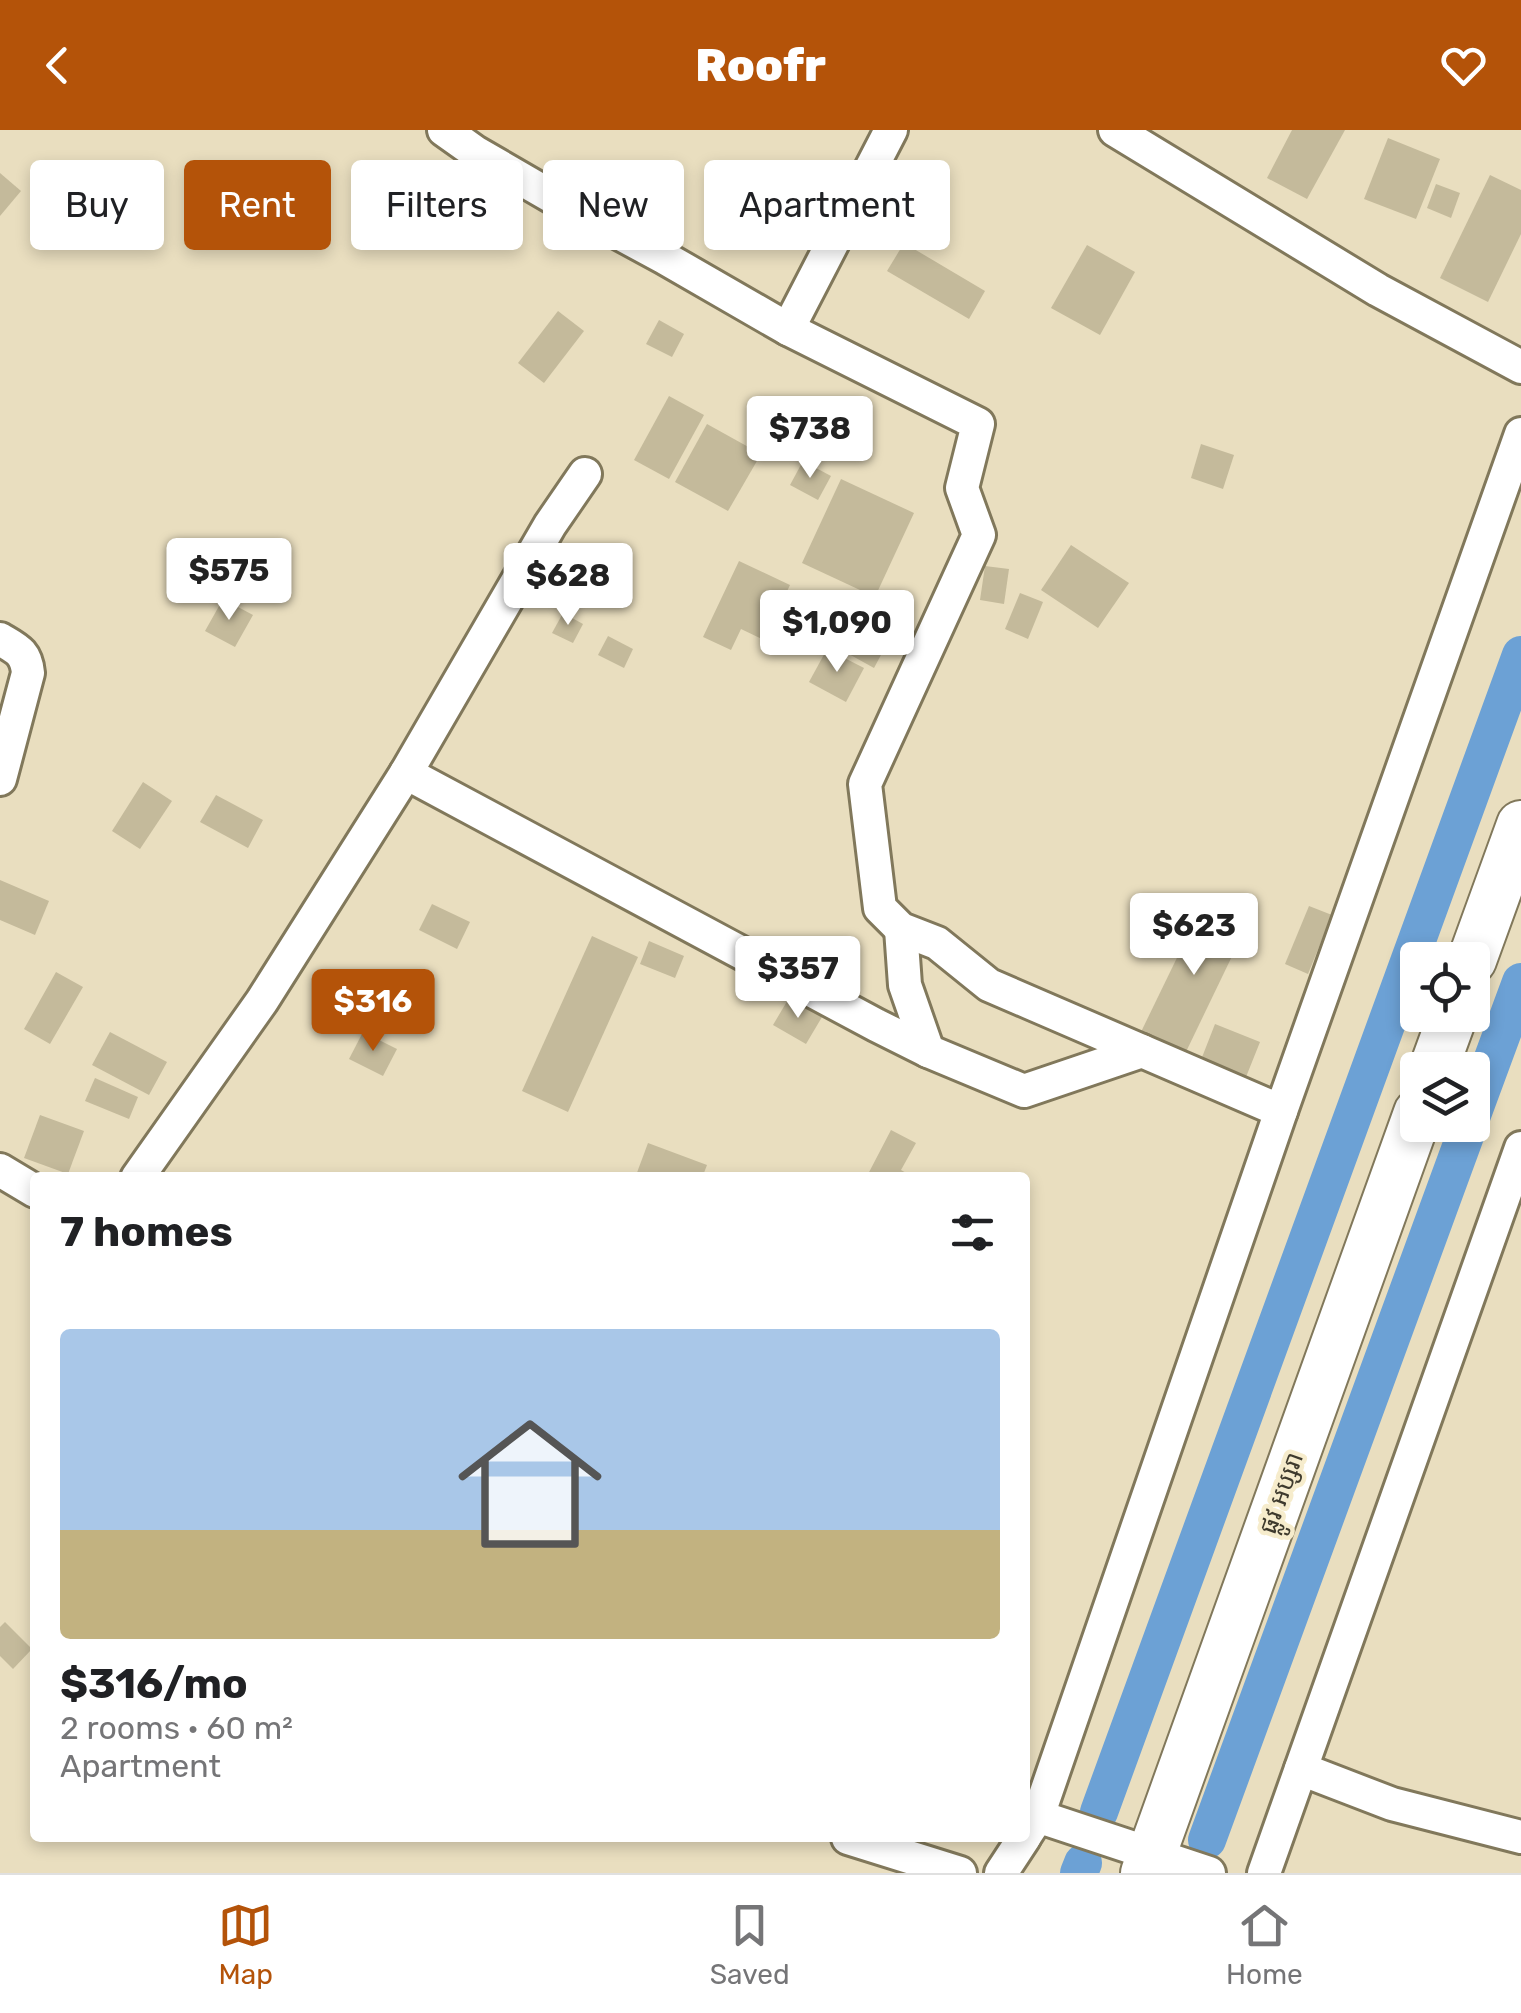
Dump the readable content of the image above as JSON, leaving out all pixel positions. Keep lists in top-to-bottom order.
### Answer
{
  "streets": {
    "street": ["ផ្លូវ អប្សរា"]
  },
  "page": {
    "header": "Roofr",
    "chip": [
      "Buy",
      "Rent",
      "Filters",
      "New",
      "Apartment"
    ],
    "price": [
      "$738",
      "$575",
      "$628",
      "$1,090",
      "$623",
      "$357",
      "$316"
    ],
    "heading": "7 homes",
    "list": [
      {
        "name": "$316/mo",
        "note": "2 rooms · 60 m² · Apartment"
      }
    ],
    "tabs": ["Map", "Saved", "Home"]
  }
}
